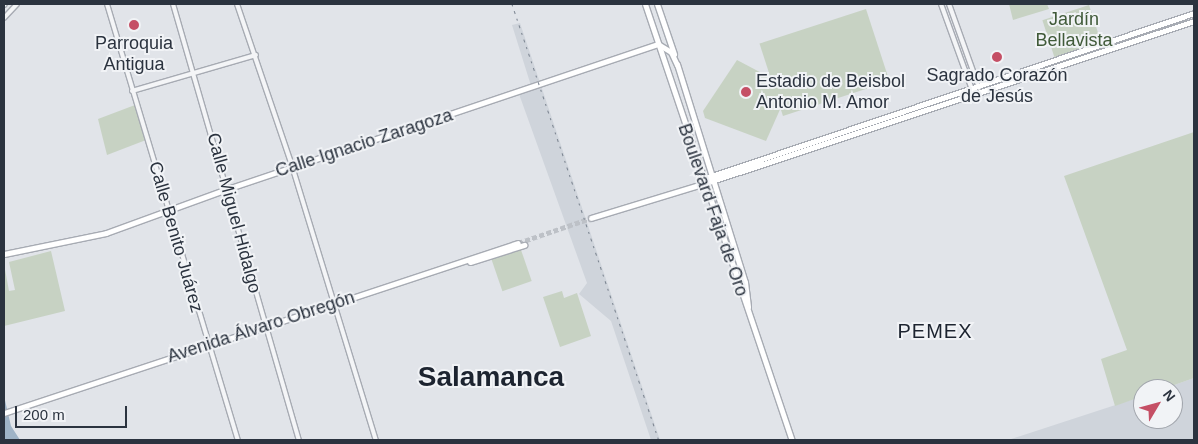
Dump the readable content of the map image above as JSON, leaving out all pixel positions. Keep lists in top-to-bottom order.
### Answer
{
  "streets": {
    "main road": ["Calle Ignacio Zaragoza", "Boulevard Faja de Oro", "Avenida Álvaro Obregón"],
    "street": ["Calle Miguel Hidalgo", "Calle Benito Juárez"]
  },
  "crossings": [
    ["Calle Ignacio Zaragoza", "Boulevard Faja de Oro"],
    ["Calle Ignacio Zaragoza", "Calle Miguel Hidalgo"],
    ["Calle Ignacio Zaragoza", "Calle Benito Juárez"],
    ["Calle Miguel Hidalgo", "Avenida Álvaro Obregón"],
    ["Calle Benito Juárez", "Avenida Álvaro Obregón"]
  ],
  "districts": ["PEMEX", "Salamanca"],
  "parks": ["Jardín Bellavista"],
  "places": ["Parroquia Antigua", "Sagrado Corazón de Jesús", "Estadio de Beisbol Antonio M. Amor"],
  "scale_bar": "200 m",
  "north": "top right"
}
